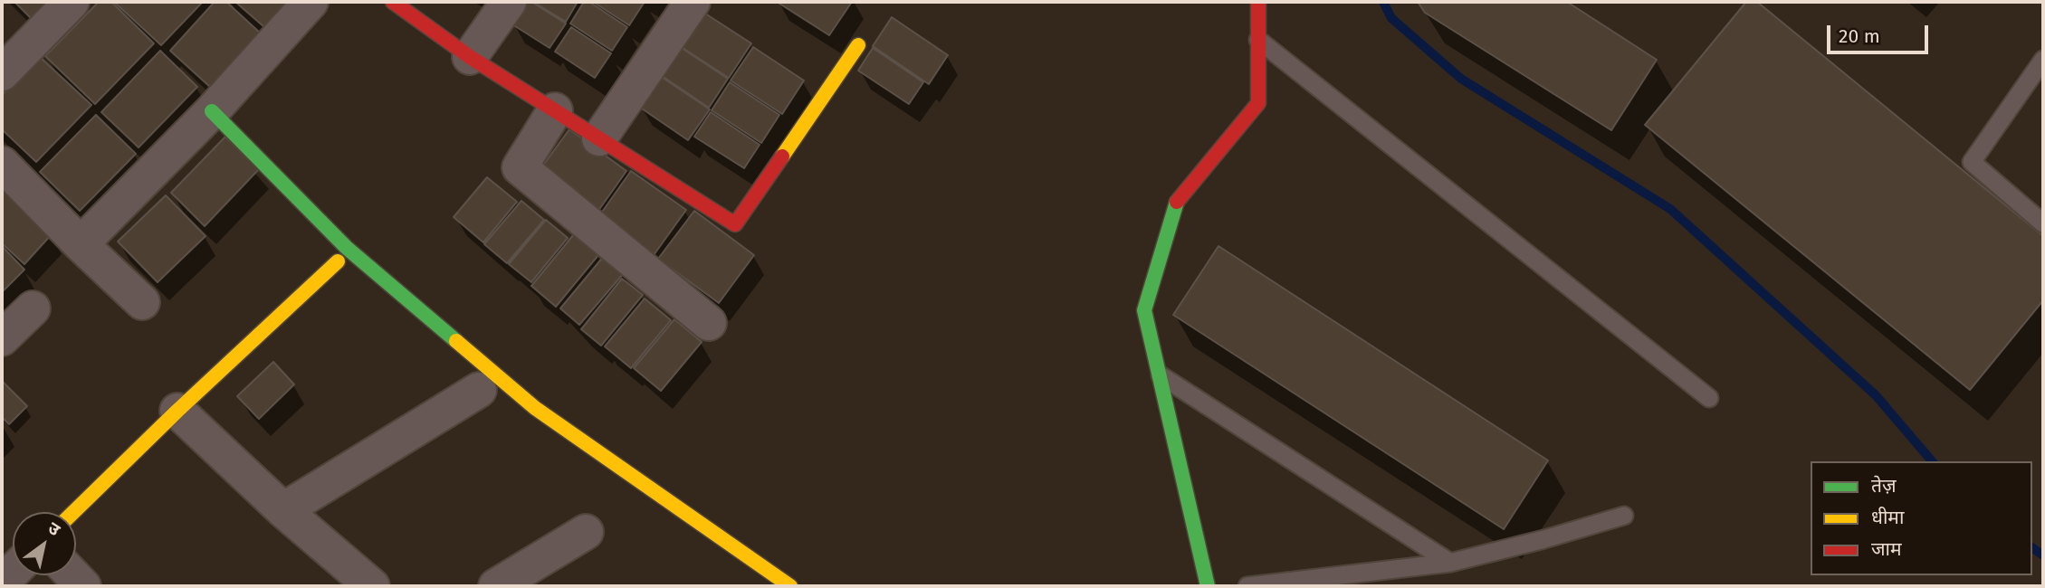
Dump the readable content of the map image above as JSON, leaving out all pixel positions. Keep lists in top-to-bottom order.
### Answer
{
  "legend": ["तेज़", "धीमा", "जाम"],
  "scale_bar": "20 m",
  "north": "top right"
}
